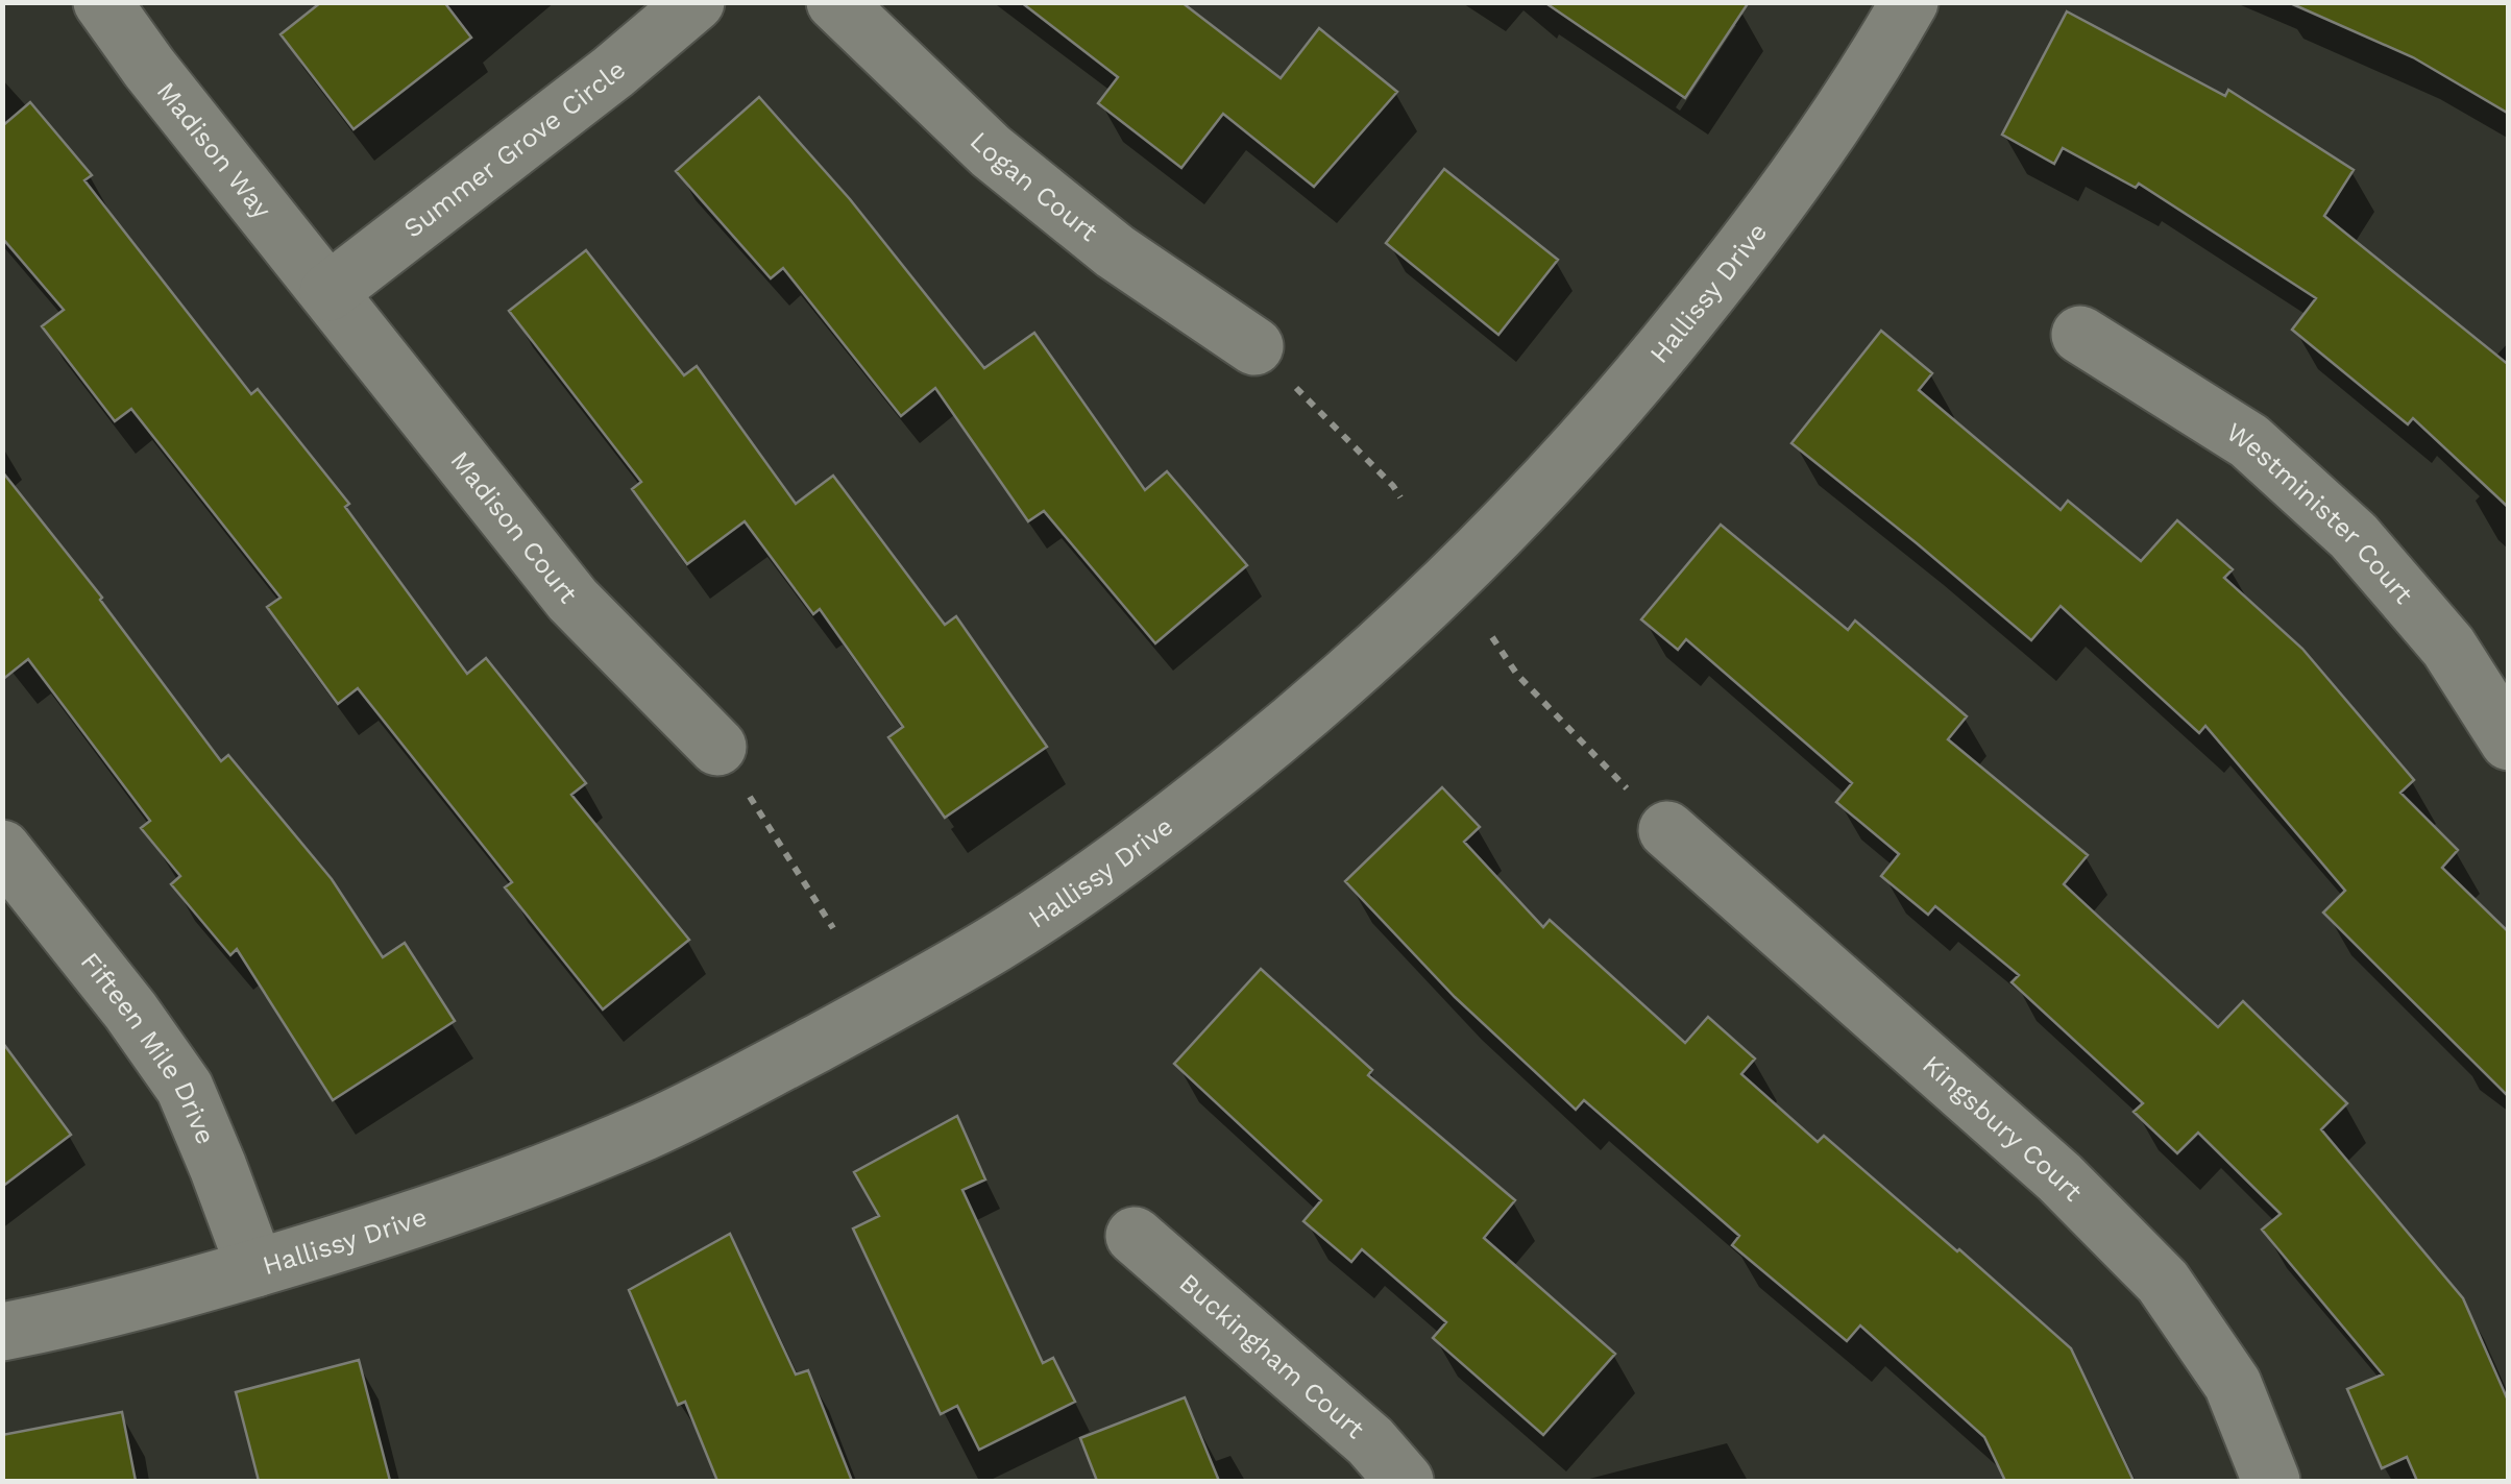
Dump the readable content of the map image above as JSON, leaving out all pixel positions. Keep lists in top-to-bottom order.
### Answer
{
  "streets": {
    "street": [
      "Madison Way",
      "Summer Grove Circle",
      "Logan Court",
      "Hallissy Drive",
      "Westminister Court",
      "Madison Court",
      "Fifteen Mile Drive",
      "Kingsbury Court",
      "Buckingham Court"
    ]
  },
  "crossings": [
    ["Madison Way", "Summer Grove Circle"],
    ["Madison Way", "Madison Court"],
    ["Summer Grove Circle", "Madison Court"],
    ["Hallissy Drive", "Fifteen Mile Drive"]
  ]
}
